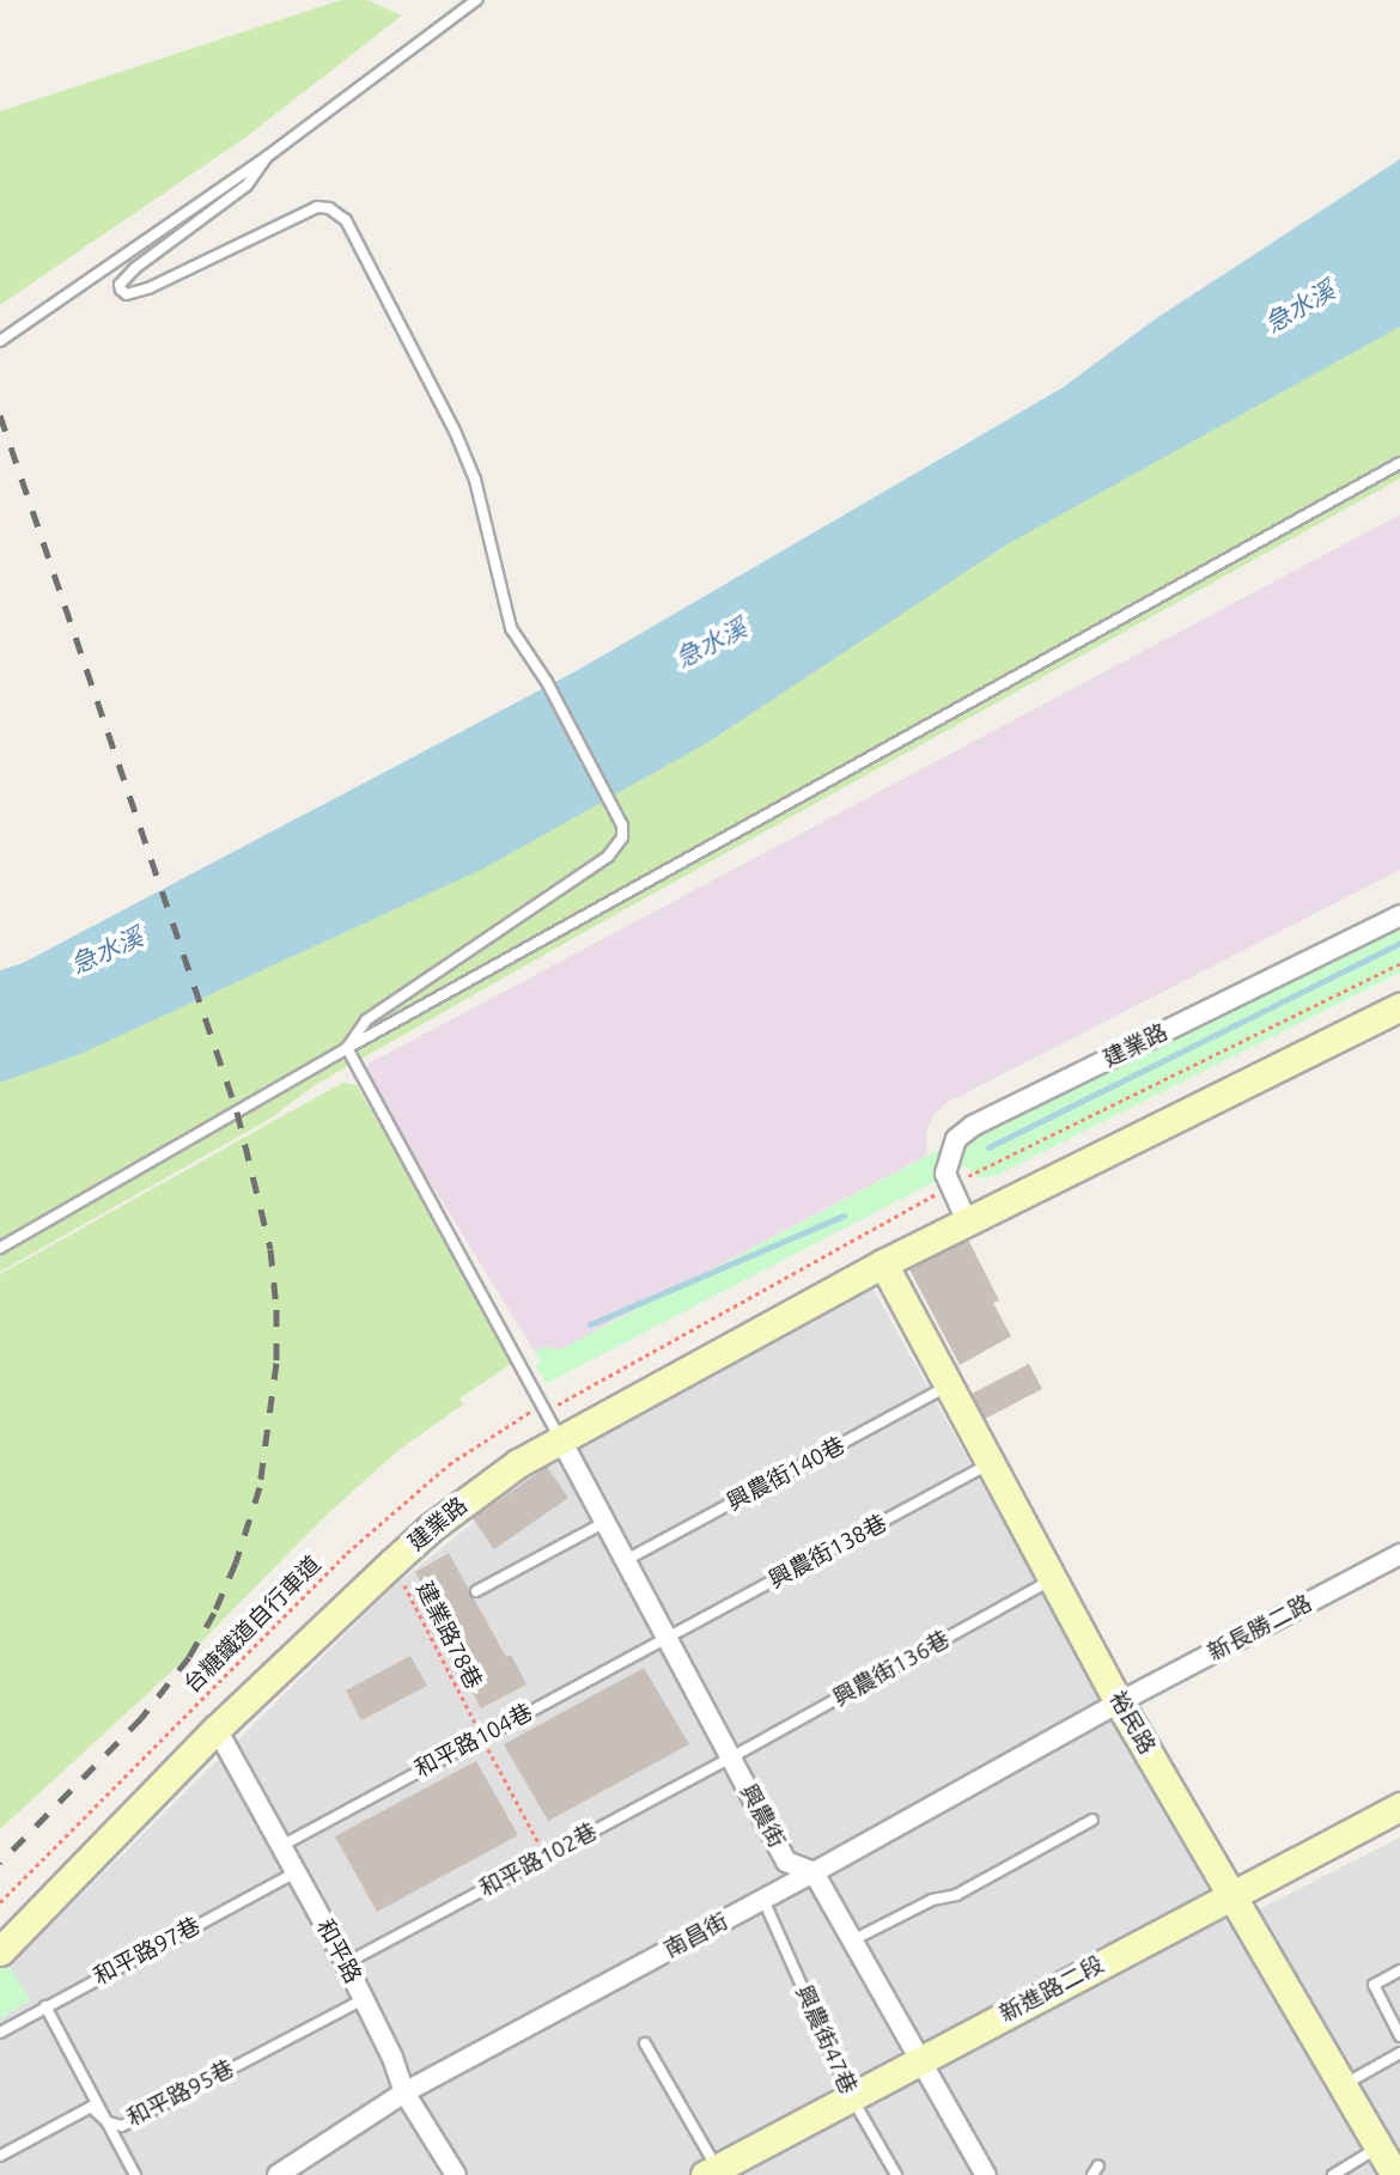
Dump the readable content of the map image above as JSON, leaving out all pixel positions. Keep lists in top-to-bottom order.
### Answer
{
  "streets": {
    "street": [
      "建業路",
      "新長勝二路",
      "裕民路",
      "興農街",
      "南昌街",
      "和平路",
      "新進路二段"
    ],
    "lane": [
      "興農街140巷",
      "興農街138巷",
      "興農街136巷",
      "和平路104巷",
      "和平路102巷",
      "和平路97巷",
      "興農街47巷",
      "和平路95巷"
    ],
    "path": ["台糖鐵道自行車道", "建業路78巷"]
  },
  "crossings": [
    ["建業路", "台糖鐵道自行車道"],
    ["建業路", "建業路78巷"],
    ["建業路", "裕民路"],
    ["建業路", "興農街"],
    ["建業路", "和平路"],
    ["興農街140巷", "裕民路"],
    ["興農街140巷", "興農街"],
    ["興農街138巷", "裕民路"],
    ["興農街138巷", "和平路104巷"],
    ["興農街138巷", "興農街"],
    ["新長勝二路", "裕民路"],
    ["新長勝二路", "南昌街"],
    ["建業路78巷", "和平路104巷"],
    ["建業路78巷", "和平路102巷"],
    ["興農街136巷", "裕民路"],
    ["興農街136巷", "興農街"],
    ["興農街136巷", "和平路102巷"],
    ["裕民路", "南昌街"],
    ["裕民路", "新進路二段"],
    ["和平路104巷", "興農街"],
    ["和平路104巷", "和平路"],
    ["興農街", "和平路102巷"],
    ["興農街", "南昌街"],
    ["興農街", "新進路二段"],
    ["和平路102巷", "和平路"],
    ["南昌街", "和平路"],
    ["南昌街", "興農街47巷"],
    ["和平路97巷", "和平路"],
    ["和平路", "和平路95巷"],
    ["新進路二段", "興農街47巷"]
  ],
  "water": ["急水溪"]
}
